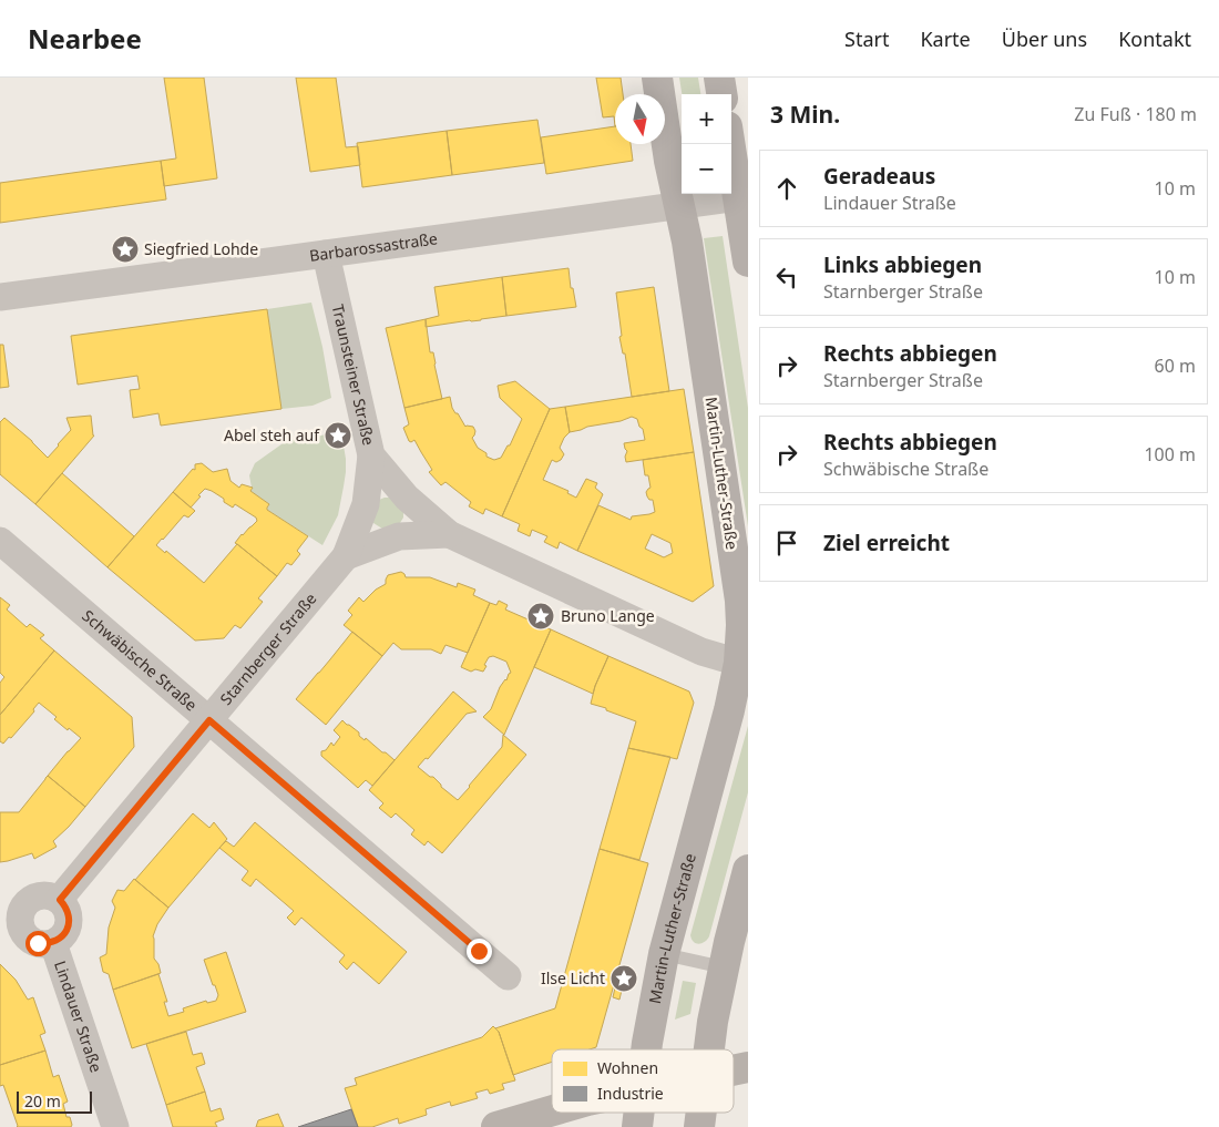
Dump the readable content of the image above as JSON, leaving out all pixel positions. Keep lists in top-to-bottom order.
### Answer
{
  "streets": {
    "main road": ["Martin-Luther-Straße"],
    "street": [
      "Barbarossastraße",
      "Traunsteiner Straße",
      "Starnberger Straße",
      "Schwäbische Straße",
      "Lindauer Straße"
    ]
  },
  "crossings": [
    ["Barbarossastraße", "Traunsteiner Straße"],
    ["Barbarossastraße", "Martin-Luther-Straße"],
    ["Traunsteiner Straße", "Martin-Luther-Straße"],
    ["Traunsteiner Straße", "Starnberger Straße"],
    ["Starnberger Straße", "Schwäbische Straße"],
    ["Starnberger Straße", "Lindauer Straße"]
  ],
  "places": {
    "place": [
      "Siegfried Lohde",
      "Abel steh auf",
      "Bruno Lange",
      "Ilse Licht"
    ]
  },
  "legend": ["Wohnen", "Industrie"],
  "scale_bar": "20 m",
  "north": "bottom",
  "page": {
    "header": "Nearbee",
    "nav": [
      "Start",
      "Karte",
      "Über uns",
      "Kontakt"
    ],
    "heading": ["3 Min.", "Zu Fuß · 180 m"],
    "map_buttons": ["+", "−"],
    "list": [
      ["Geradeaus", "Lindauer Straße", "10 m"],
      ["Links abbiegen", "Starnberger Straße", "10 m"],
      ["Rechts abbiegen", "Starnberger Straße", "60 m"],
      ["Rechts abbiegen", "Schwäbische Straße", "100 m"],
      "Ziel erreicht"
    ],
    "scale": "20 m"
  }
}
